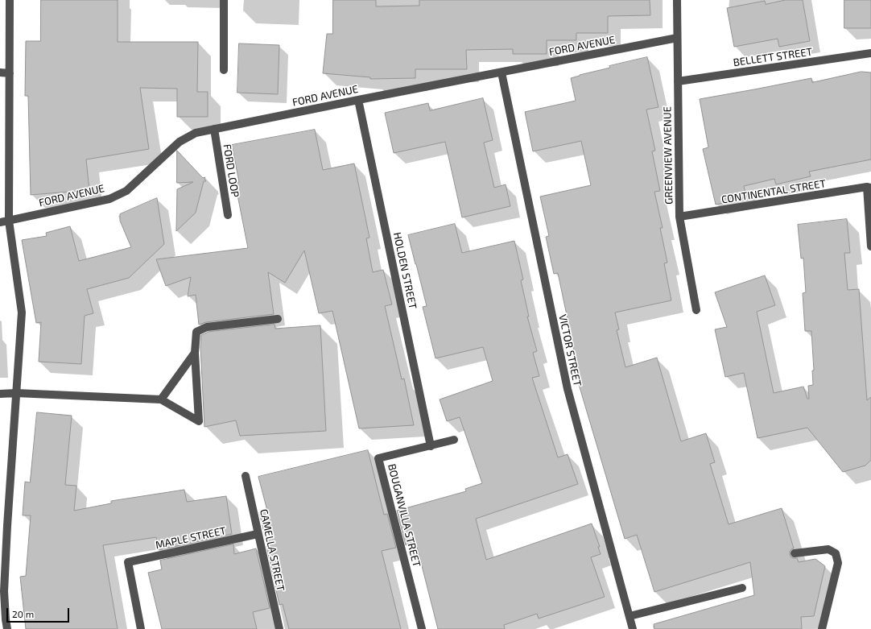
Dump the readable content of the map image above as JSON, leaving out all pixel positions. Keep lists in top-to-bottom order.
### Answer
{
  "streets": {
    "street": [
      "FORD AVENUE",
      "BELLETT STREET",
      "GREENVIEW AVENUE",
      "FORD LOOP",
      "CONTINENTAL STREET",
      "HOLDEN STREET",
      "VICTOR STREET",
      "BOUGANVILLA STREET",
      "MAPLE STREET",
      "CAMELLA STREET"
    ]
  },
  "crossings": [
    ["FORD AVENUE", "GREENVIEW AVENUE"],
    ["FORD AVENUE", "FORD LOOP"],
    ["FORD AVENUE", "HOLDEN STREET"],
    ["FORD AVENUE", "VICTOR STREET"],
    ["BELLETT STREET", "GREENVIEW AVENUE"],
    ["GREENVIEW AVENUE", "CONTINENTAL STREET"],
    ["HOLDEN STREET", "BOUGANVILLA STREET"],
    ["MAPLE STREET", "CAMELLA STREET"]
  ],
  "scale_bar": "20 m"
}
